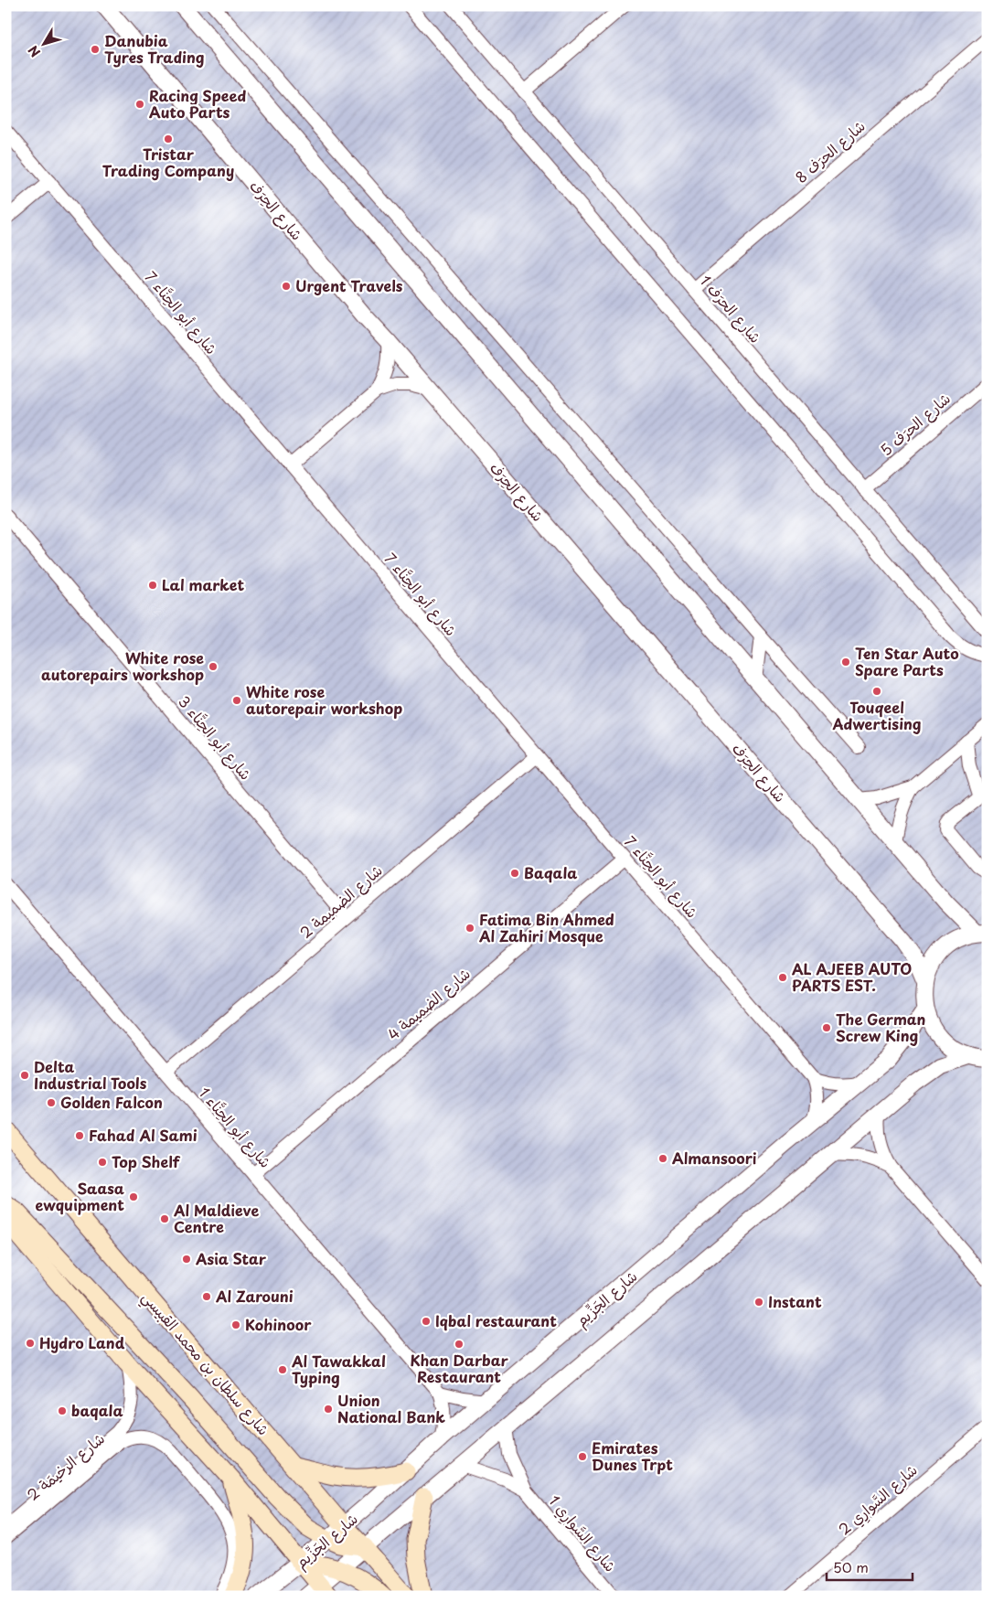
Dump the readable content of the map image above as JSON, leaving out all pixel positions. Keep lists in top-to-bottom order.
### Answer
{
  "streets": {
    "main road": ["شارع سلطان بن محمد القبيسي"],
    "street": [
      "شارع الحرَف 8",
      "شارع الحِرَف",
      "شارع الحرَف 1",
      "شارع أبو الحِنَّاء 7",
      "شارع الحرَف 5",
      "شارع أبو الحِنَّاء 3",
      "شارع الضميمة 2",
      "شارع الضميمة 4",
      "شارع أبو الحِنَّاء 1",
      "شارع الجَزِّيم",
      "شارع الرخيمَة 2",
      "شارع السَّوارِي 2",
      "شارع السَّوارِي 1"
    ]
  },
  "crossings": [
    ["شارع الحرَف 8", "شارع الحرَف 1"],
    ["شارع الحرَف 1", "شارع الحرَف 5"],
    ["شارع أبو الحِنَّاء 7", "شارع الضميمة 2"],
    ["شارع أبو الحِنَّاء 7", "شارع الضميمة 4"],
    ["شارع أبو الحِنَّاء 3", "شارع الضميمة 2"],
    ["شارع الضميمة 2", "شارع أبو الحِنَّاء 1"],
    ["شارع الضميمة 4", "شارع أبو الحِنَّاء 1"],
    ["شارع أبو الحِنَّاء 1", "شارع الجَزِّيم"],
    ["شارع الجَزِّيم", "شارع سلطان بن محمد القبيسي"],
    ["شارع الجَزِّيم", "شارع السَّوارِي 1"]
  ],
  "places": [
    "Danubia Tyres Trading",
    "Racing Speed Auto Parts",
    "Tristar Trading Company",
    "Urgent Travels",
    "Lal market",
    "Ten Star Auto Spare Parts",
    "White rose autorepairs workshop",
    "Touqeel Adwertising",
    "White rose autorepair workshop",
    "Baqala",
    "Fatima Bin Ahmed Al Zahiri Mosque",
    "AL AJEEB AUTO PARTS EST.",
    "The German Screw King",
    "Delta Industrial Tools",
    "Golden Falcon",
    "Fahad Al Sami",
    "Almansoori",
    "Top Shelf",
    "Saasa ewquipment",
    "Al Maldieve Centre",
    "Asia Star",
    "Al Zarouni",
    "Instant",
    "Iqbal restaurant",
    "Kohinoor",
    "Hydro Land",
    "Khan Darbar Restaurant",
    "Al Tawakkal Typing",
    "Union National Bank",
    "baqala",
    "Emirates Dunes Trpt"
  ],
  "scale_bar": "50 m",
  "north": "bottom left"
}
